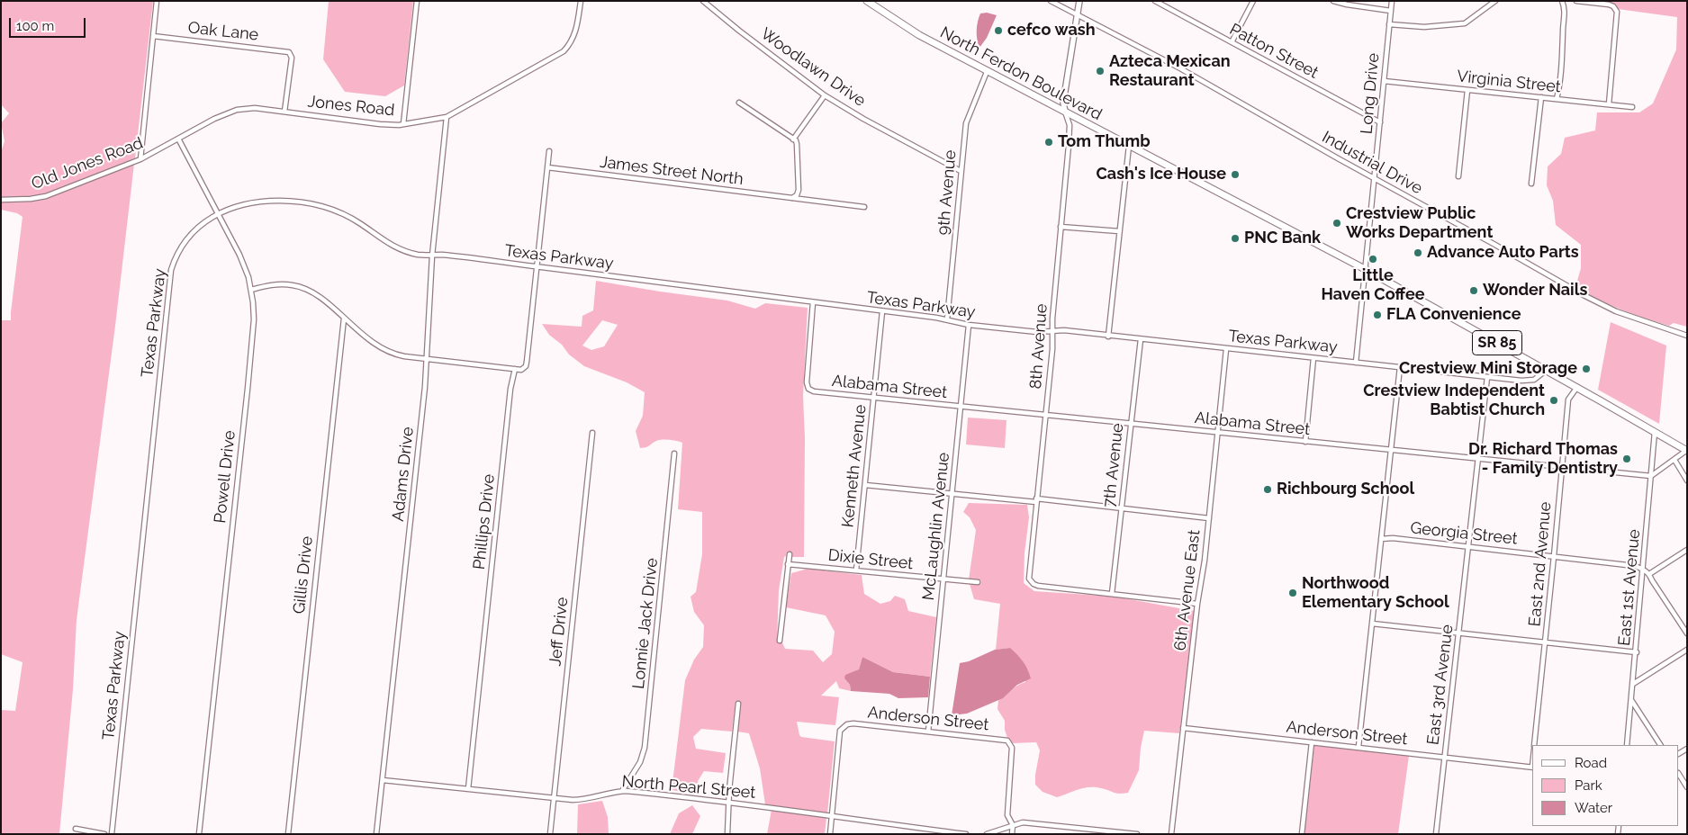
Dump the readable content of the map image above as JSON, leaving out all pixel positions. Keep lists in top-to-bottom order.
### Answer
{
  "streets": {
    "main road": ["North Ferdon Boulevard", "SR 85"],
    "street": [
      "Oak Lane",
      "Patton Street",
      "Woodlawn Drive",
      "Virginia Street",
      "Long Drive",
      "Jones Road",
      "Industrial Drive",
      "Old Jones Road",
      "James Street North",
      "9th Avenue",
      "Texas Parkway",
      "8th Avenue",
      "Alabama Street",
      "7th Avenue",
      "Kenneth Avenue",
      "Adams Drive",
      "Powell Drive",
      "Phillips Drive",
      "McLaughlin Avenue",
      "Georgia Street",
      "Dixie Street",
      "East 2nd Avenue",
      "Gillis Drive",
      "East 1st Avenue",
      "6th Avenue East",
      "Lonnie Jack Drive",
      "Jeff Drive",
      "East 3rd Avenue",
      "Anderson Street",
      "North Pearl Street"
    ]
  },
  "crossings": [
    ["Oak Lane", "Jones Road"],
    ["Patton Street", "Long Drive"],
    ["Woodlawn Drive", "9th Avenue"],
    ["North Ferdon Boulevard", "Long Drive"],
    ["North Ferdon Boulevard", "9th Avenue"],
    ["North Ferdon Boulevard", "Texas Parkway"],
    ["North Ferdon Boulevard", "8th Avenue"],
    ["North Ferdon Boulevard", "East 2nd Avenue"],
    ["North Ferdon Boulevard", "East 1st Avenue"],
    ["Virginia Street", "Long Drive"],
    ["Long Drive", "Industrial Drive"],
    ["Long Drive", "Texas Parkway"],
    ["Jones Road", "Old Jones Road"],
    ["Jones Road", "Adams Drive"],
    ["Jones Road", "Powell Drive"],
    ["Old Jones Road", "Powell Drive"],
    ["9th Avenue", "Texas Parkway"],
    ["Texas Parkway", "8th Avenue"],
    ["Texas Parkway", "Alabama Street"],
    ["Texas Parkway", "7th Avenue"],
    ["Texas Parkway", "Kenneth Avenue"],
    ["Texas Parkway", "Adams Drive"],
    ["Texas Parkway", "Powell Drive"],
    ["Texas Parkway", "Phillips Drive"],
    ["Texas Parkway", "McLaughlin Avenue"],
    ["Texas Parkway", "6th Avenue East"],
    ["Texas Parkway", "East 3rd Avenue"],
    ["8th Avenue", "Alabama Street"],
    ["8th Avenue", "7th Avenue"],
    ["Alabama Street", "7th Avenue"],
    ["Alabama Street", "Kenneth Avenue"],
    ["Alabama Street", "McLaughlin Avenue"],
    ["Alabama Street", "East 2nd Avenue"],
    ["Alabama Street", "East 1st Avenue"],
    ["Alabama Street", "6th Avenue East"],
    ["Alabama Street", "East 3rd Avenue"],
    ["Kenneth Avenue", "Dixie Street"],
    ["Adams Drive", "North Pearl Street"],
    ["Phillips Drive", "North Pearl Street"],
    ["McLaughlin Avenue", "Dixie Street"],
    ["McLaughlin Avenue", "Anderson Street"],
    ["Georgia Street", "East 2nd Avenue"],
    ["Georgia Street", "East 1st Avenue"],
    ["Georgia Street", "East 3rd Avenue"],
    ["6th Avenue East", "Anderson Street"],
    ["Lonnie Jack Drive", "North Pearl Street"],
    ["Jeff Drive", "North Pearl Street"],
    ["East 3rd Avenue", "Anderson Street"],
    ["Anderson Street", "North Pearl Street"]
  ],
  "places": [
    "cefco wash",
    "Azteca Mexican Restaurant",
    "Tom Thumb",
    "Cash's Ice House",
    "Crestview Public Works Department",
    "PNC Bank",
    "Advance Auto Parts",
    "Little Haven Coffee",
    "Wonder Nails",
    "FLA Convenience",
    "Crestview Mini Storage",
    "Crestview Independent Babtist Church",
    "Dr. Richard Thomas - Family Dentistry",
    "Richbourg School",
    "Northwood Elementary School"
  ],
  "legend": ["Road", "Park", "Water"],
  "scale_bar": "100 m"
}
